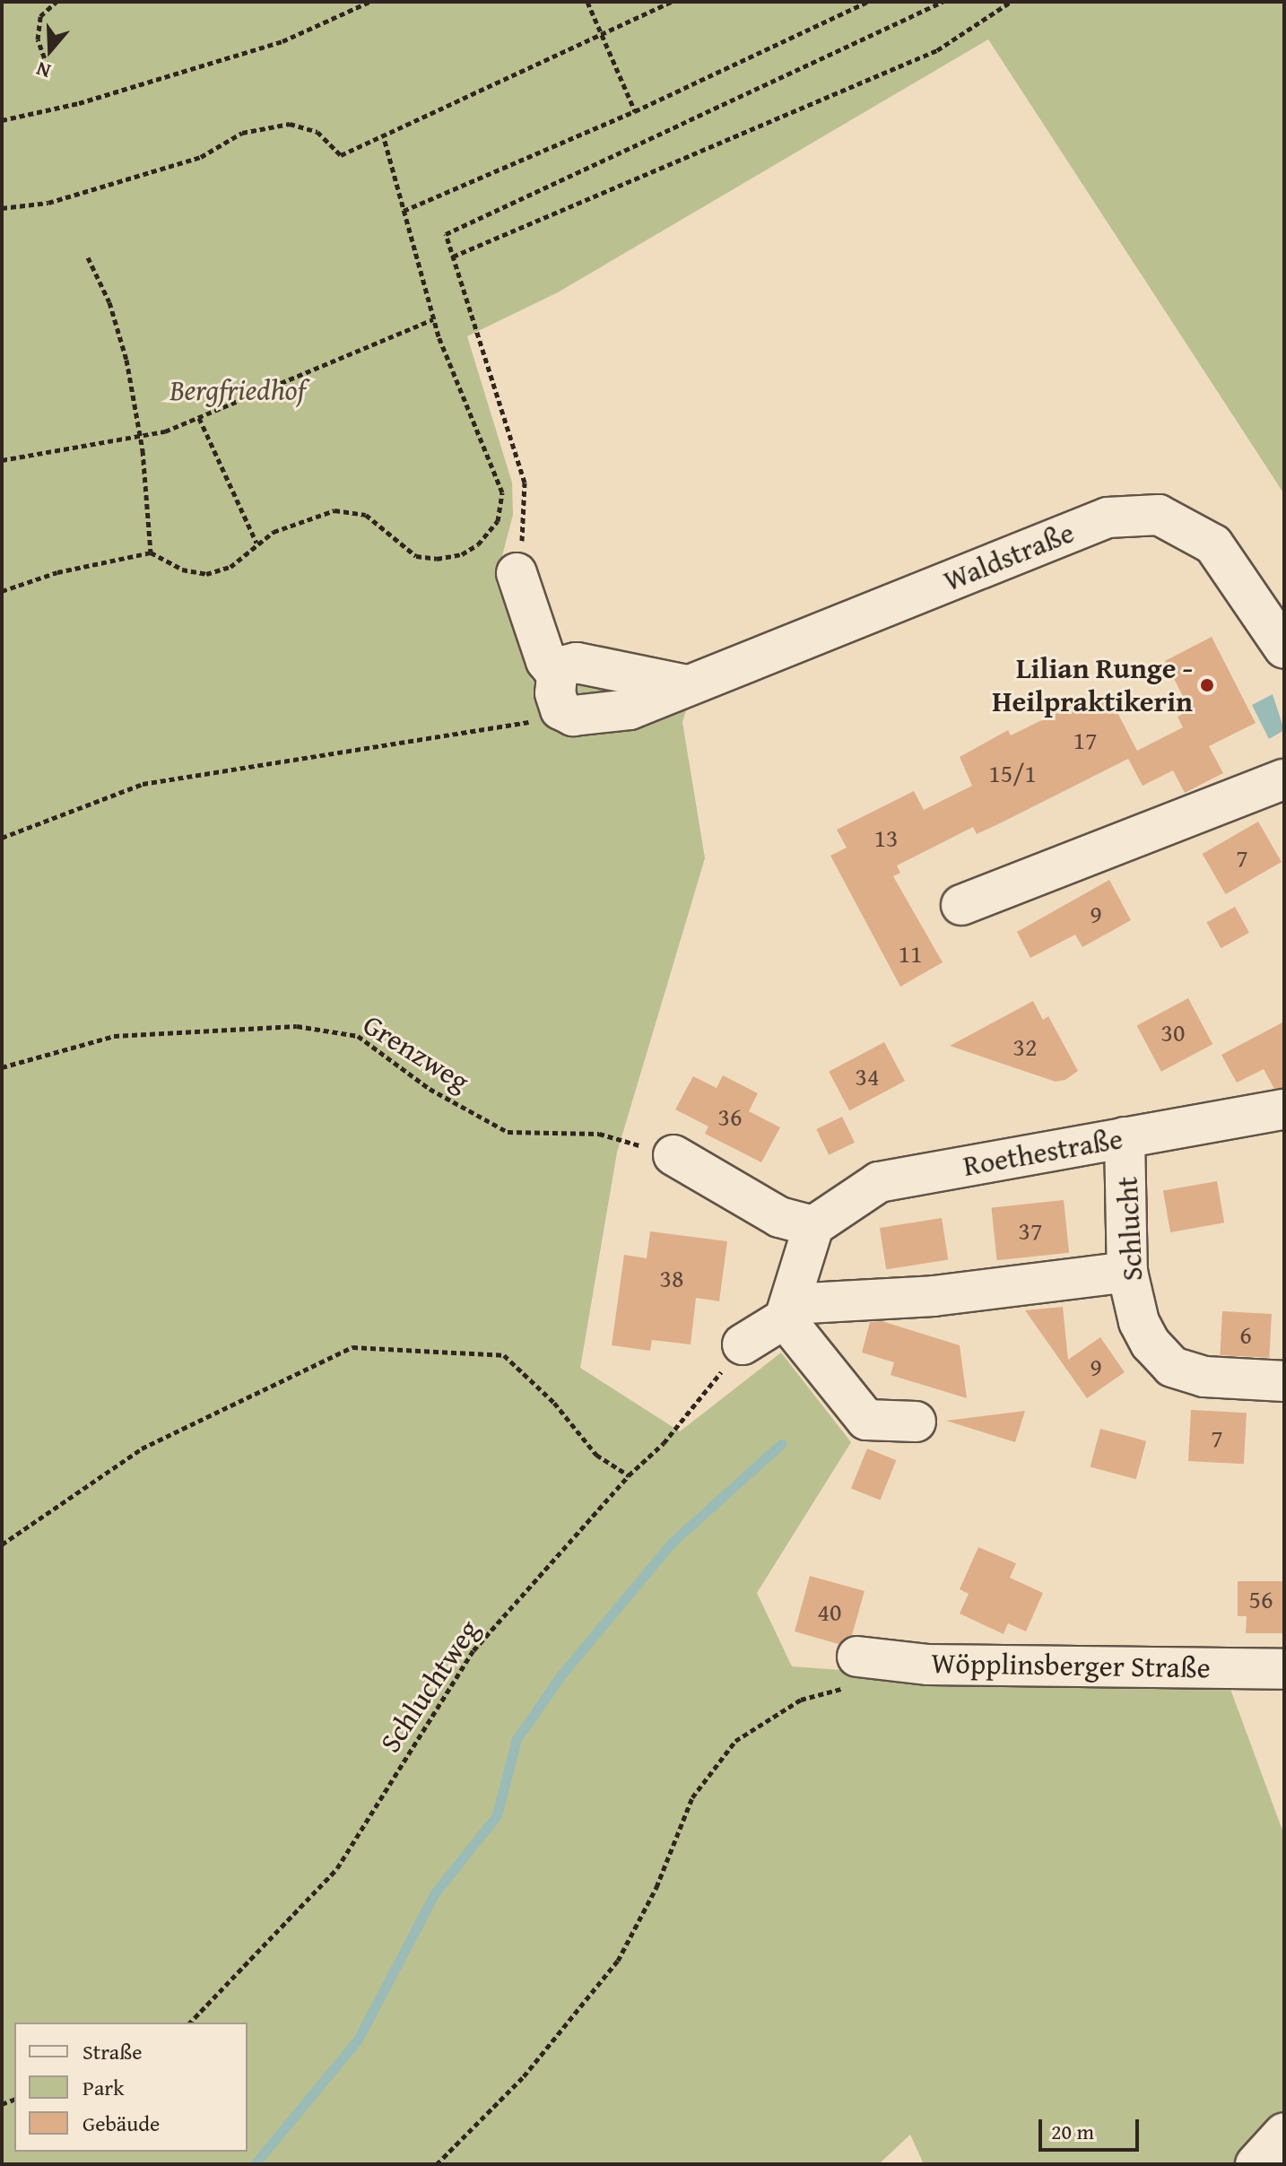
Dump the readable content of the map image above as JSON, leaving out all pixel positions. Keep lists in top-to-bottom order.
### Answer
{
  "streets": {
    "street": [
      "Waldstraße",
      "Roethestraße",
      "Schlucht",
      "Wöpplinsberger Straße"
    ],
    "path": ["Grenzweg", "Schluchtweg"]
  },
  "crossings": [
    ["Roethestraße", "Schlucht"]
  ],
  "parks": ["Bergfriedhof"],
  "places": ["Lilian Runge - Heilpraktikerin"],
  "house_numbers": [
    "17",
    "15/1",
    "13",
    "7",
    "9",
    "11",
    "30",
    "32",
    "34",
    "36",
    "37",
    "38",
    "6",
    "9",
    "7",
    "56",
    "40"
  ],
  "legend": ["Straße", "Park", "Gebäude"],
  "scale_bar": "20 m",
  "north": "bottom"
}
